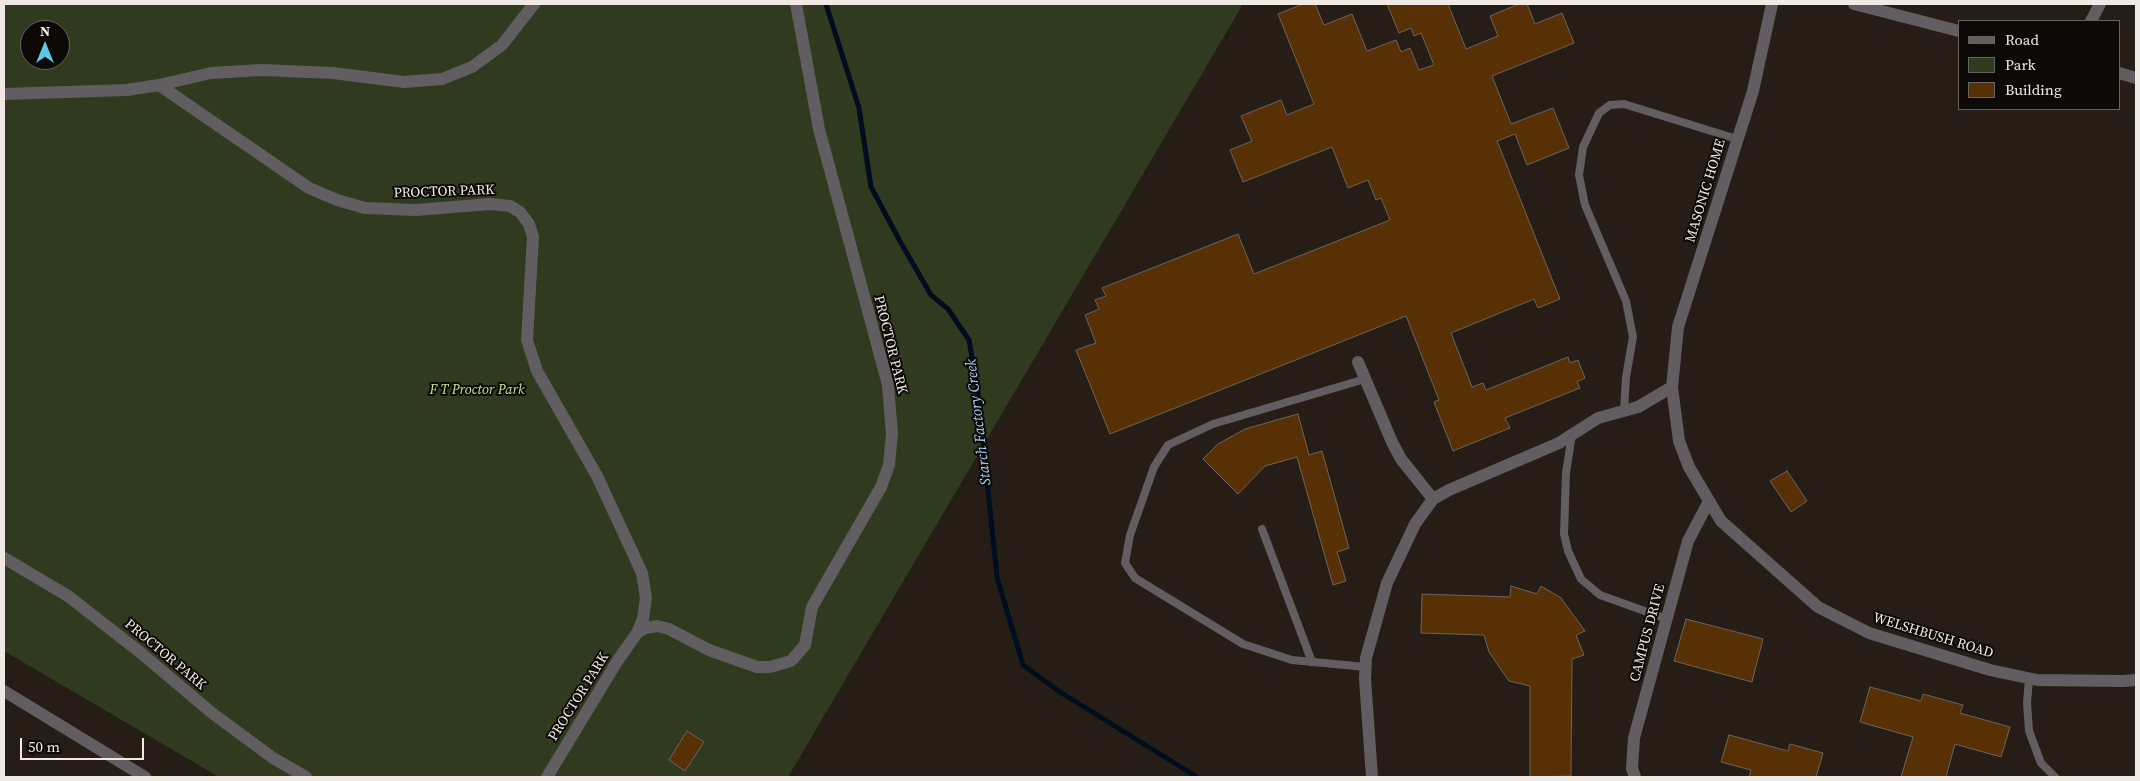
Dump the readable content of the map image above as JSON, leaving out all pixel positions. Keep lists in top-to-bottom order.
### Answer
{
  "streets": {
    "street": [
      "MASONIC HOME",
      "PROCTOR PARK",
      "CAMPUS DRIVE",
      "WELSHBUSH ROAD"
    ]
  },
  "crossings": [
    ["MASONIC HOME", "CAMPUS DRIVE"],
    ["MASONIC HOME", "WELSHBUSH ROAD"],
    ["CAMPUS DRIVE", "WELSHBUSH ROAD"]
  ],
  "water": ["Starch Factory Creek"],
  "parks": ["F T Proctor Park"],
  "legend": ["Road", "Park", "Building"],
  "scale_bar": "50 m",
  "north": "top"
}
